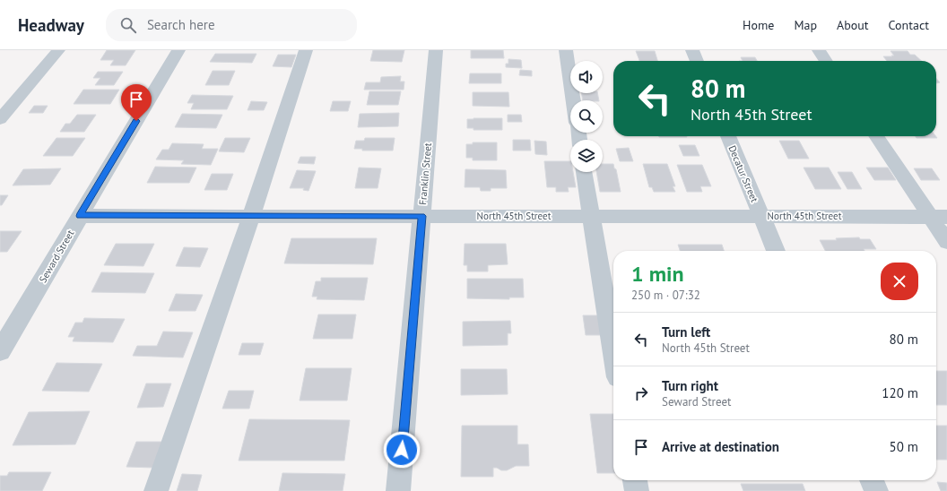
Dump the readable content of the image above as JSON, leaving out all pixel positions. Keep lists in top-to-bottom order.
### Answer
{
  "streets": {
    "street": [
      "Franklin Street",
      "Decatur Street",
      "North 45th Street",
      "Seward Street"
    ]
  },
  "crossings": [
    ["Franklin Street", "North 45th Street"],
    ["Decatur Street", "North 45th Street"],
    ["North 45th Street", "Seward Street"]
  ],
  "page": {
    "header": "Headway",
    "search": "Search here",
    "nav": [
      "Home",
      "Map",
      "About",
      "Contact"
    ],
    "turn": ["80 m", "North 45th Street"],
    "heading": ["1 min", "250 m · 07:32"],
    "list": [
      {
        "name": "Turn left",
        "note": "North 45th Street",
        "value": "80 m"
      },
      {
        "name": "Turn right",
        "note": "Seward Street",
        "value": "120 m"
      },
      {
        "name": "Arrive at destination",
        "value": "50 m"
      }
    ]
  }
}
